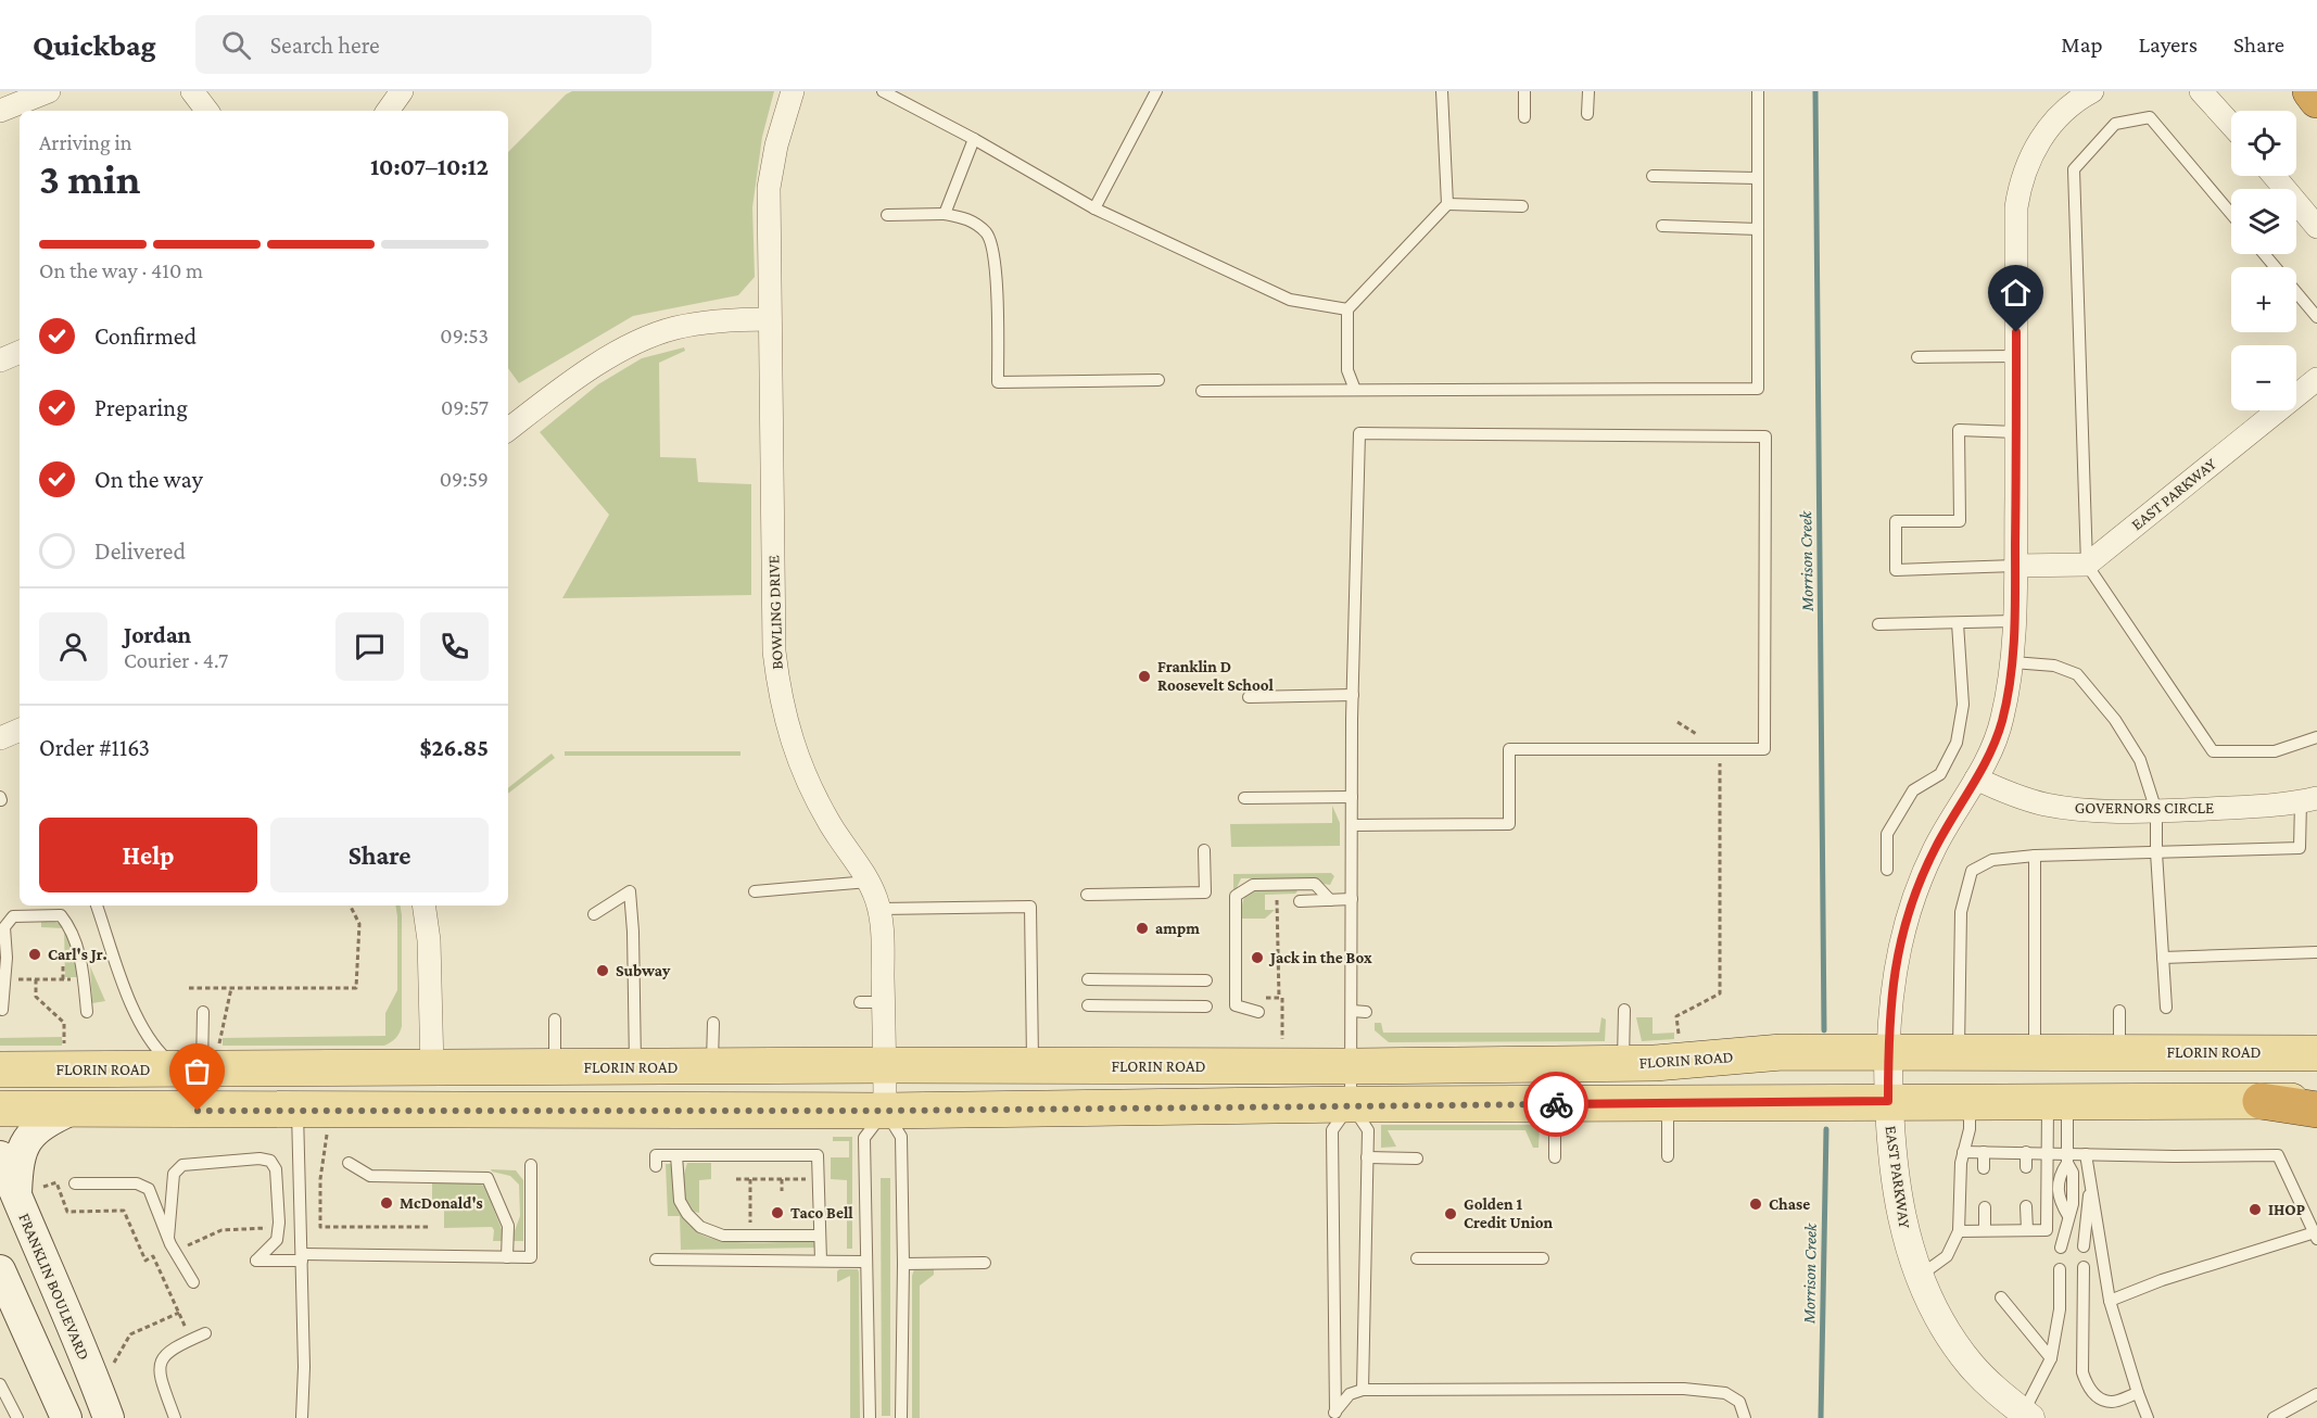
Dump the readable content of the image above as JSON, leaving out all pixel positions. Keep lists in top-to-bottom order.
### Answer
{
  "streets": {
    "main road": ["FLORIN ROAD", "FRANKLIN BOULEVARD"],
    "street": ["EAST PARKWAY", "BOWLING DRIVE", "GOVERNORS CIRCLE"]
  },
  "crossings": [
    ["EAST PARKWAY", "GOVERNORS CIRCLE"],
    ["EAST PARKWAY", "FLORIN ROAD"],
    ["BOWLING DRIVE", "FLORIN ROAD"]
  ],
  "water": ["Morrison Creek"],
  "places": [
    "Franklin D Roosevelt School",
    "ampm",
    "Carl's Jr.",
    "Jack in the Box",
    "Subway",
    "McDonald's",
    "Chase",
    "IHOP",
    "Taco Bell",
    "Golden 1 Credit Union"
  ],
  "page": {
    "header": "Quickbag",
    "search": "Search here",
    "nav": ["Map", "Layers", "Share"],
    "map_buttons": ["+", "−"],
    "heading": ["3 min", "Arriving in", "10:07–10:12"],
    "panel": [
      "Jordan",
      "Courier · 4.7",
      "Order #1163",
      "$26.85"
    ],
    "bar": "On the way · 410 m",
    "list": [
      ["Confirmed", "09:53"],
      ["Preparing", "09:57"],
      ["On the way", "09:59"],
      "Delivered"
    ],
    "buttons": ["Help", "Share"]
  }
}
